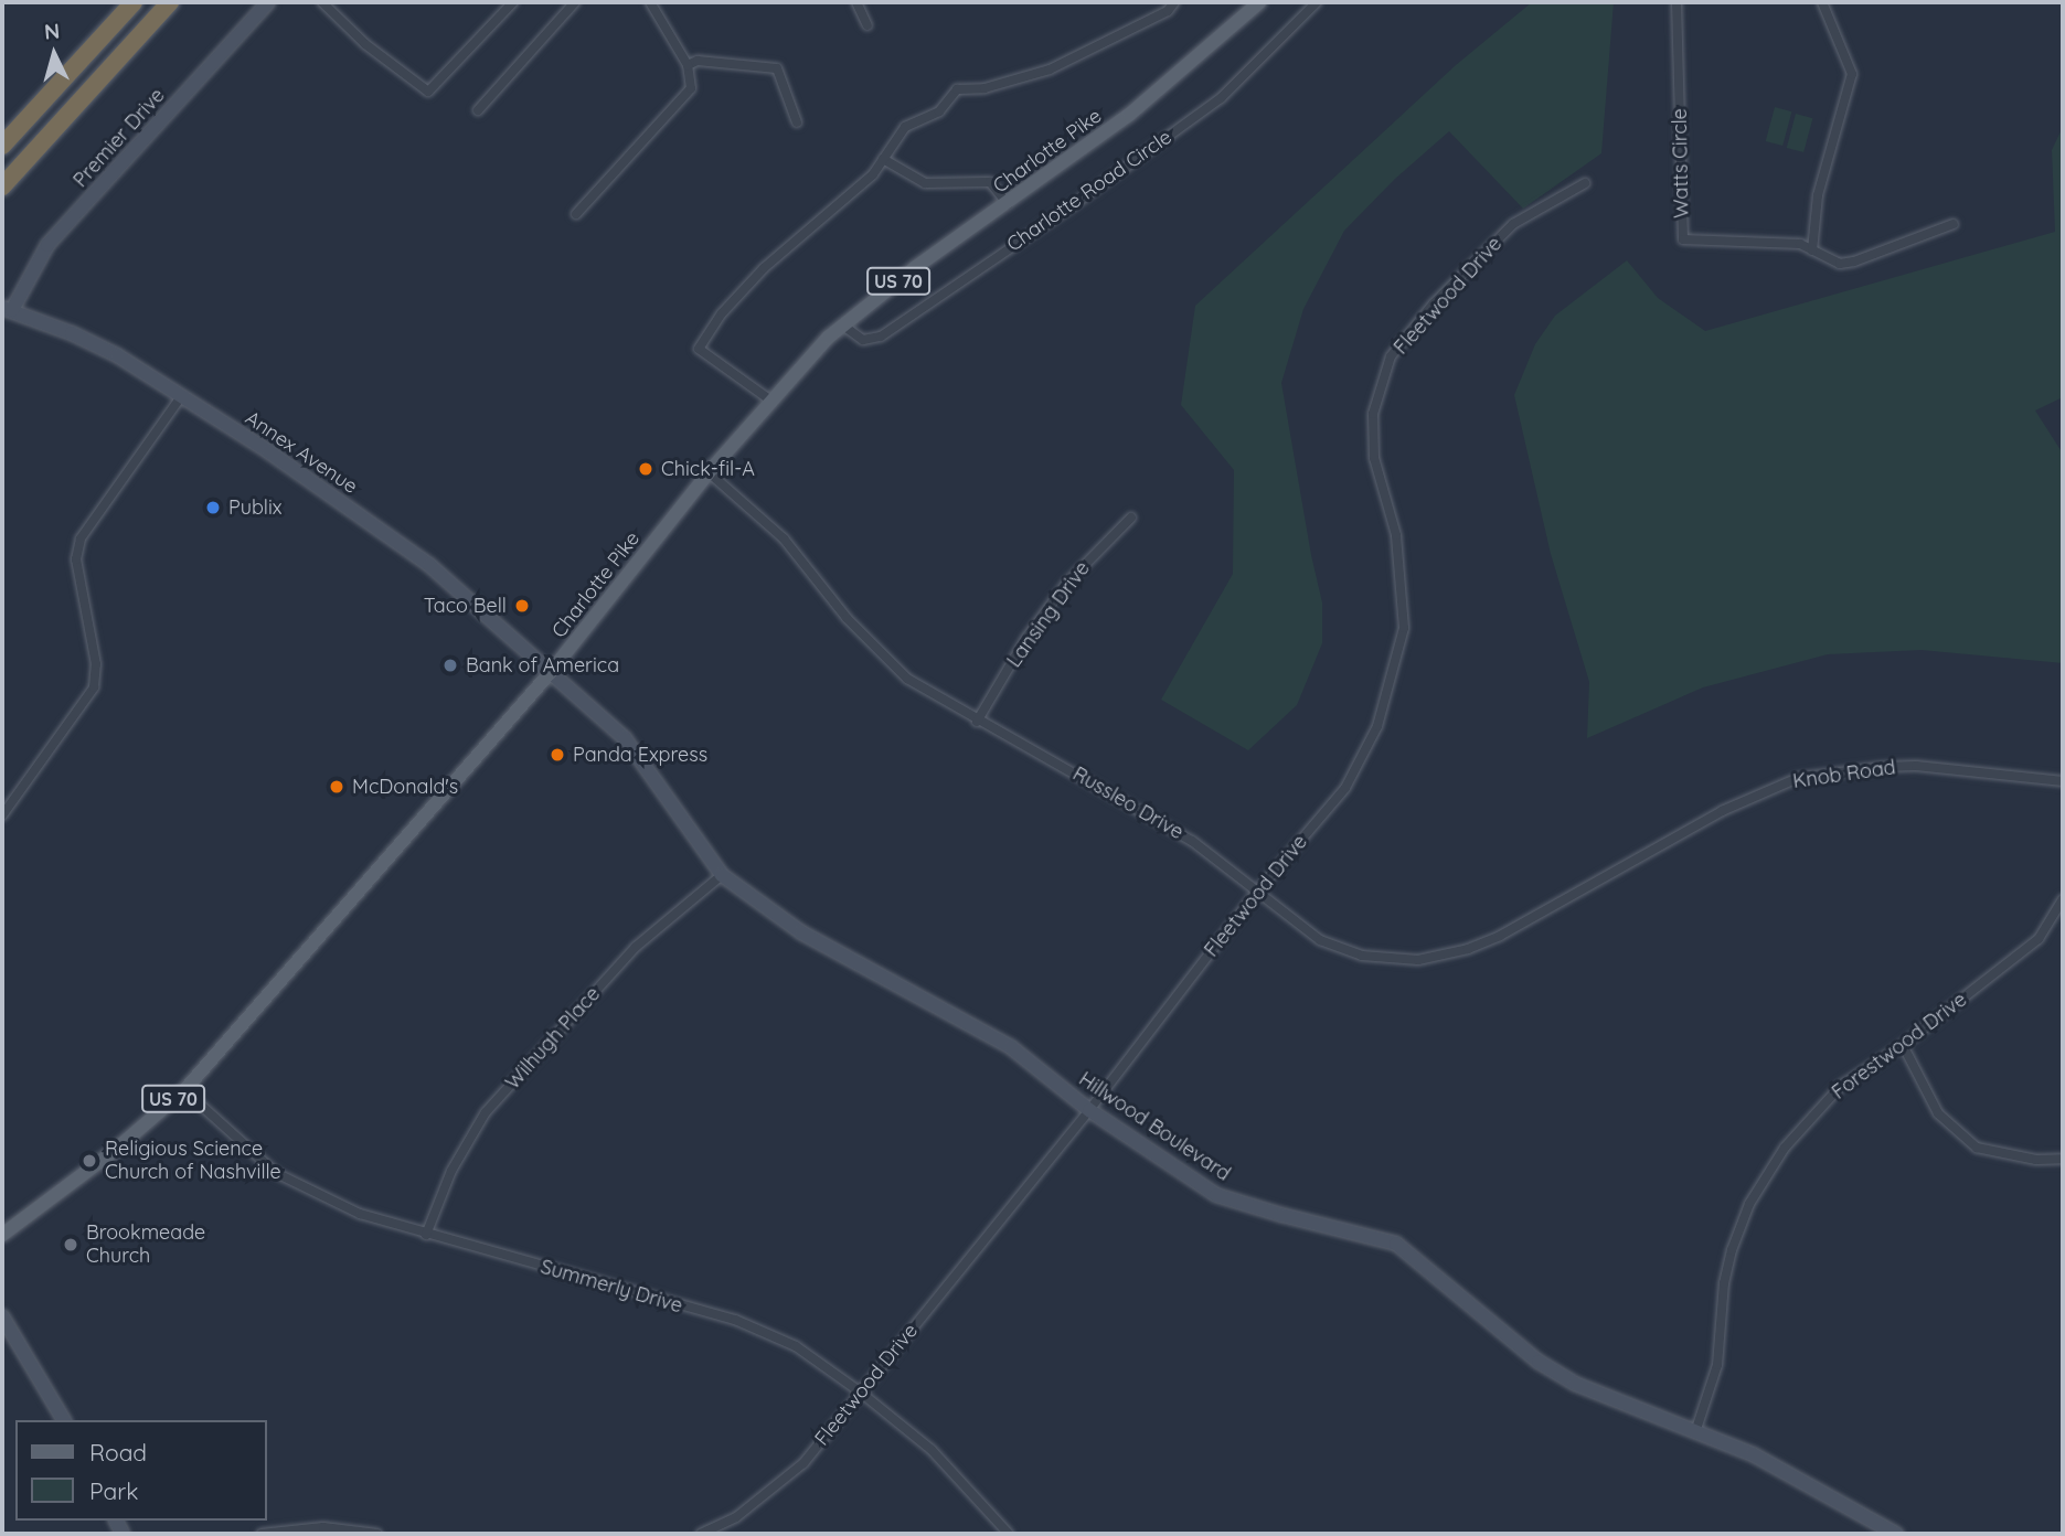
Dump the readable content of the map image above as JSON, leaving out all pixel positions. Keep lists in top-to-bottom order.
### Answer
{
  "streets": {
    "main road": ["Charlotte Pike", "US 70"],
    "street": [
      "Premier Drive",
      "Watts Circle",
      "Charlotte Road Circle",
      "Fleetwood Drive",
      "Annex Avenue",
      "Lansing Drive",
      "Knob Road",
      "Russleo Drive",
      "Wilhugh Place",
      "Forestwood Drive",
      "Hillwood Boulevard",
      "Summerly Drive"
    ]
  },
  "crossings": [
    ["Premier Drive", "Annex Avenue"],
    ["Charlotte Pike", "Charlotte Road Circle"],
    ["Charlotte Pike", "Annex Avenue"],
    ["Charlotte Pike", "Russleo Drive"],
    ["Charlotte Pike", "Hillwood Boulevard"],
    ["Charlotte Pike", "Summerly Drive"],
    ["Fleetwood Drive", "Russleo Drive"],
    ["Fleetwood Drive", "Hillwood Boulevard"],
    ["Fleetwood Drive", "Summerly Drive"],
    ["Annex Avenue", "Hillwood Boulevard"],
    ["Lansing Drive", "Russleo Drive"],
    ["Knob Road", "Russleo Drive"],
    ["Wilhugh Place", "Hillwood Boulevard"],
    ["Wilhugh Place", "Summerly Drive"],
    ["Forestwood Drive", "Hillwood Boulevard"]
  ],
  "places": [
    "Chick-fil-A",
    "Publix",
    "Taco Bell",
    "Bank of America",
    "Panda Express",
    "McDonald's",
    "Religious Science Church of Nashville",
    "Brookmeade Church"
  ],
  "legend": ["Road", "Park"],
  "north": "top"
}
